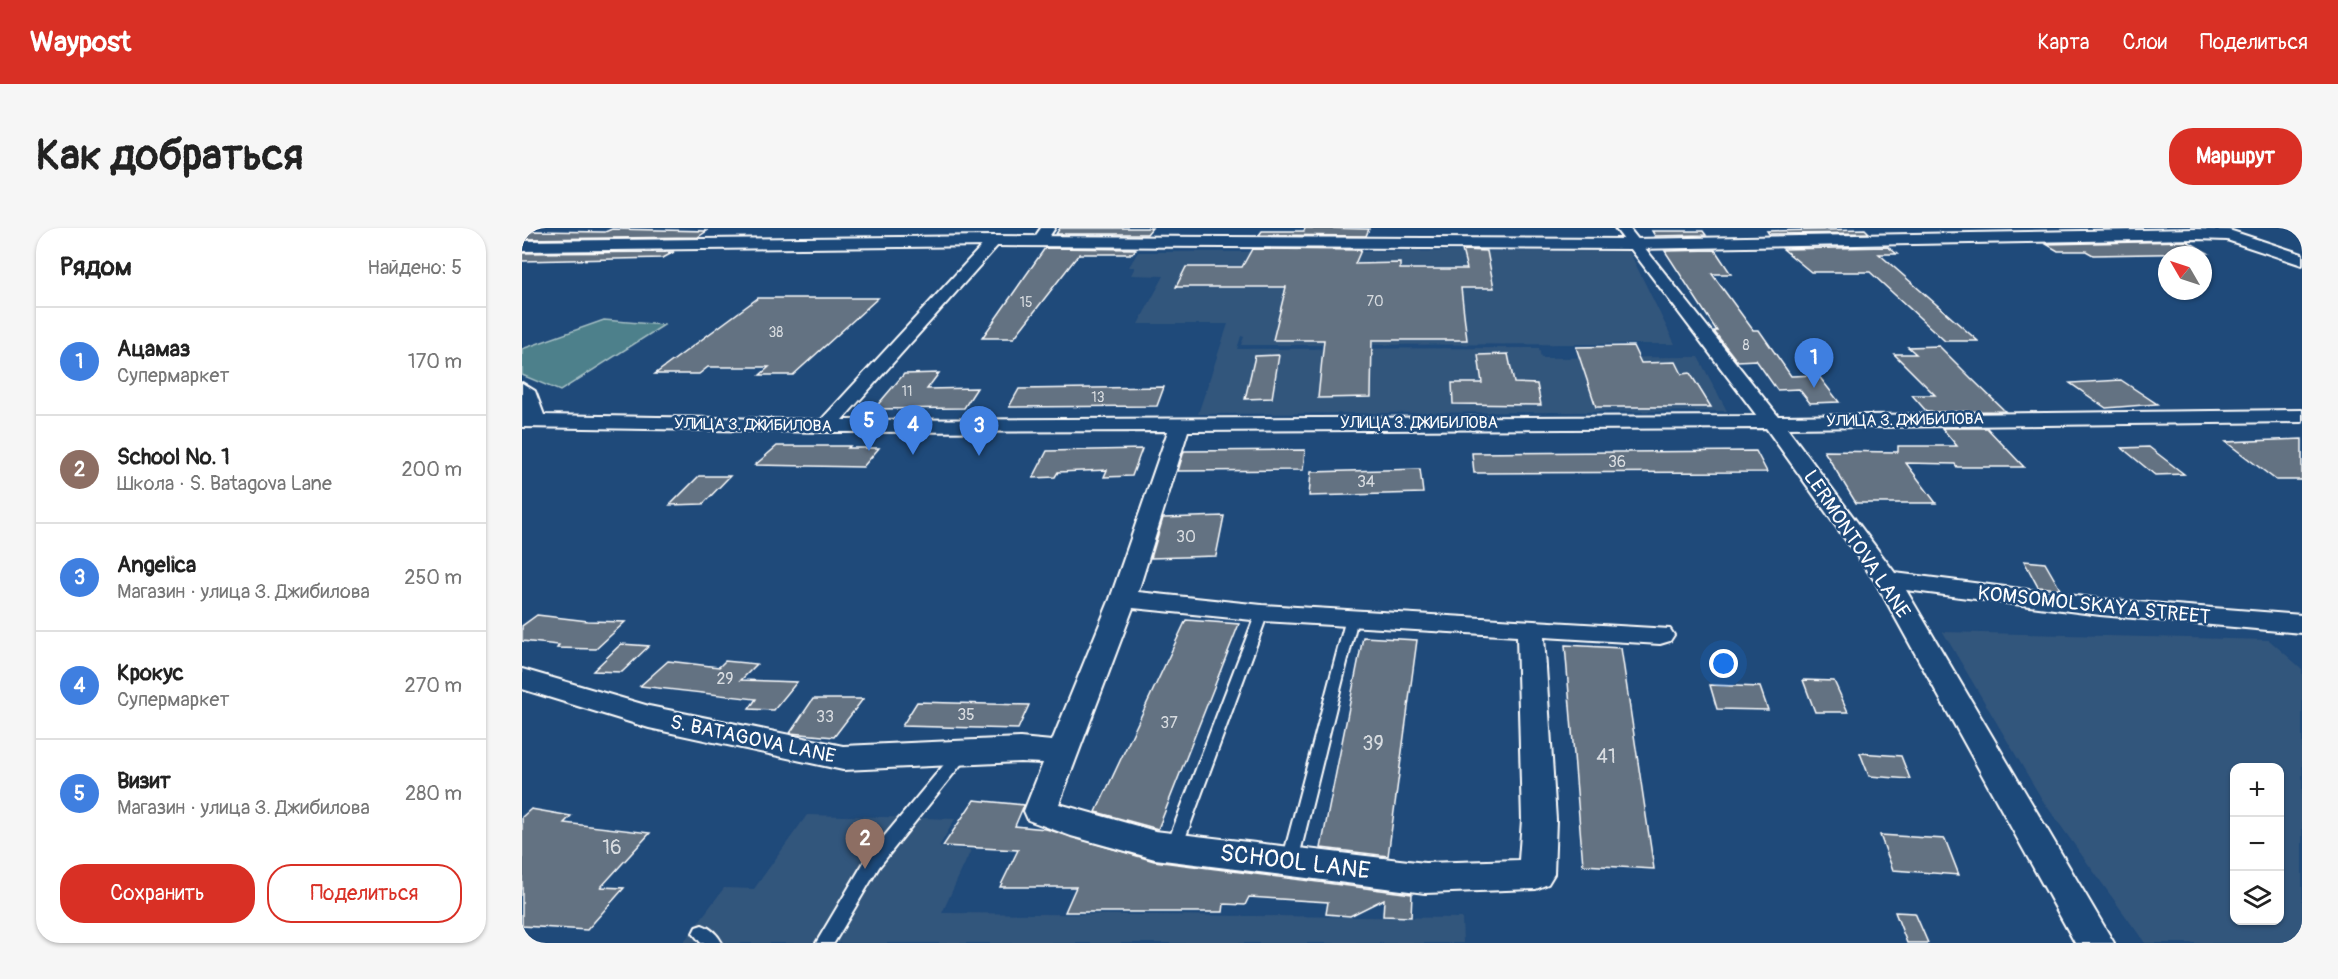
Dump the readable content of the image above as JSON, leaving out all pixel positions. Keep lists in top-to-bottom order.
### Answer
{
  "streets": {
    "street": [
      "УЛИЦА З. ДЖИБИЛОВА",
      "LERMONTOVA LANE",
      "KOMSOMOLSKAYA STREET",
      "S. BATAGOVA LANE",
      "SCHOOL LANE"
    ]
  },
  "crossings": [
    ["УЛИЦА З. ДЖИБИЛОВА", "LERMONTOVA LANE"],
    ["УЛИЦА З. ДЖИБИЛОВА", "SCHOOL LANE"],
    ["LERMONTOVA LANE", "KOMSOMOLSKAYA STREET"],
    ["S. BATAGOVA LANE", "SCHOOL LANE"]
  ],
  "house_numbers": [
    "70",
    "15",
    "38",
    "8",
    "11",
    "13",
    "36",
    "34",
    "30",
    "29",
    "35",
    "33",
    "37",
    "39",
    "41",
    "16"
  ],
  "north": "top left",
  "page": {
    "header": "Waypost",
    "nav": ["Карта", "Слои", "Поделиться"],
    "buttons": [
      "Маршрут",
      ["Сохранить", "Поделиться"]
    ],
    "title": "Как добраться",
    "heading": ["Рядом", "Найдено: 5"],
    "list": [
      {
        "mark": "1",
        "name": "Ацамаз",
        "note": "Супермаркет",
        "value": "170 m"
      },
      {
        "mark": "2",
        "name": "School No. 1",
        "note": "Школа · S. Batagova Lane",
        "value": "200 m"
      },
      {
        "mark": "3",
        "name": "Angelica",
        "note": "Магазин · улица З. Джибилова",
        "value": "250 m"
      },
      {
        "mark": "4",
        "name": "Крокус",
        "note": "Супермаркет",
        "value": "270 m"
      },
      {
        "mark": "5",
        "name": "Визит",
        "note": "Магазин · улица З. Джибилова",
        "value": "280 m"
      }
    ],
    "pins": [
      "1",
      "5",
      "4",
      "3",
      "2"
    ],
    "map_buttons": ["+", "−"]
  }
}
